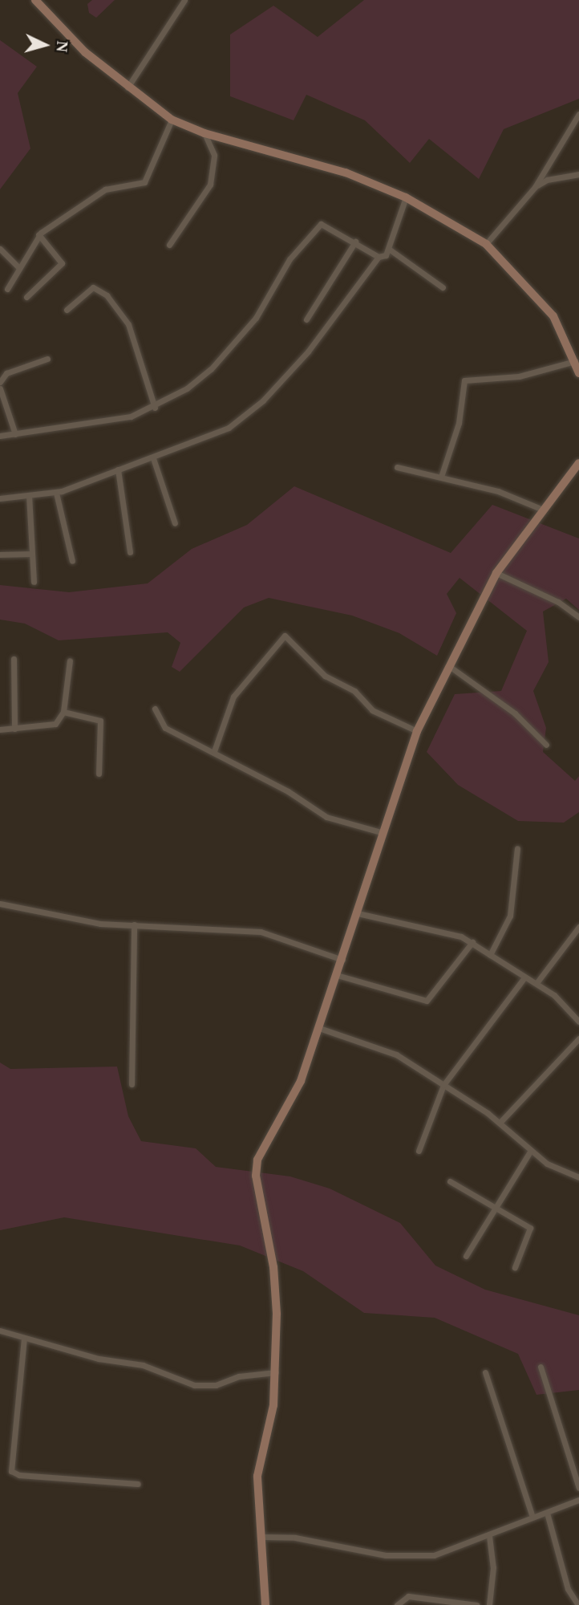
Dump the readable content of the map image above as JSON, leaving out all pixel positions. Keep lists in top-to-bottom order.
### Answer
{
  "north": "right"
}
